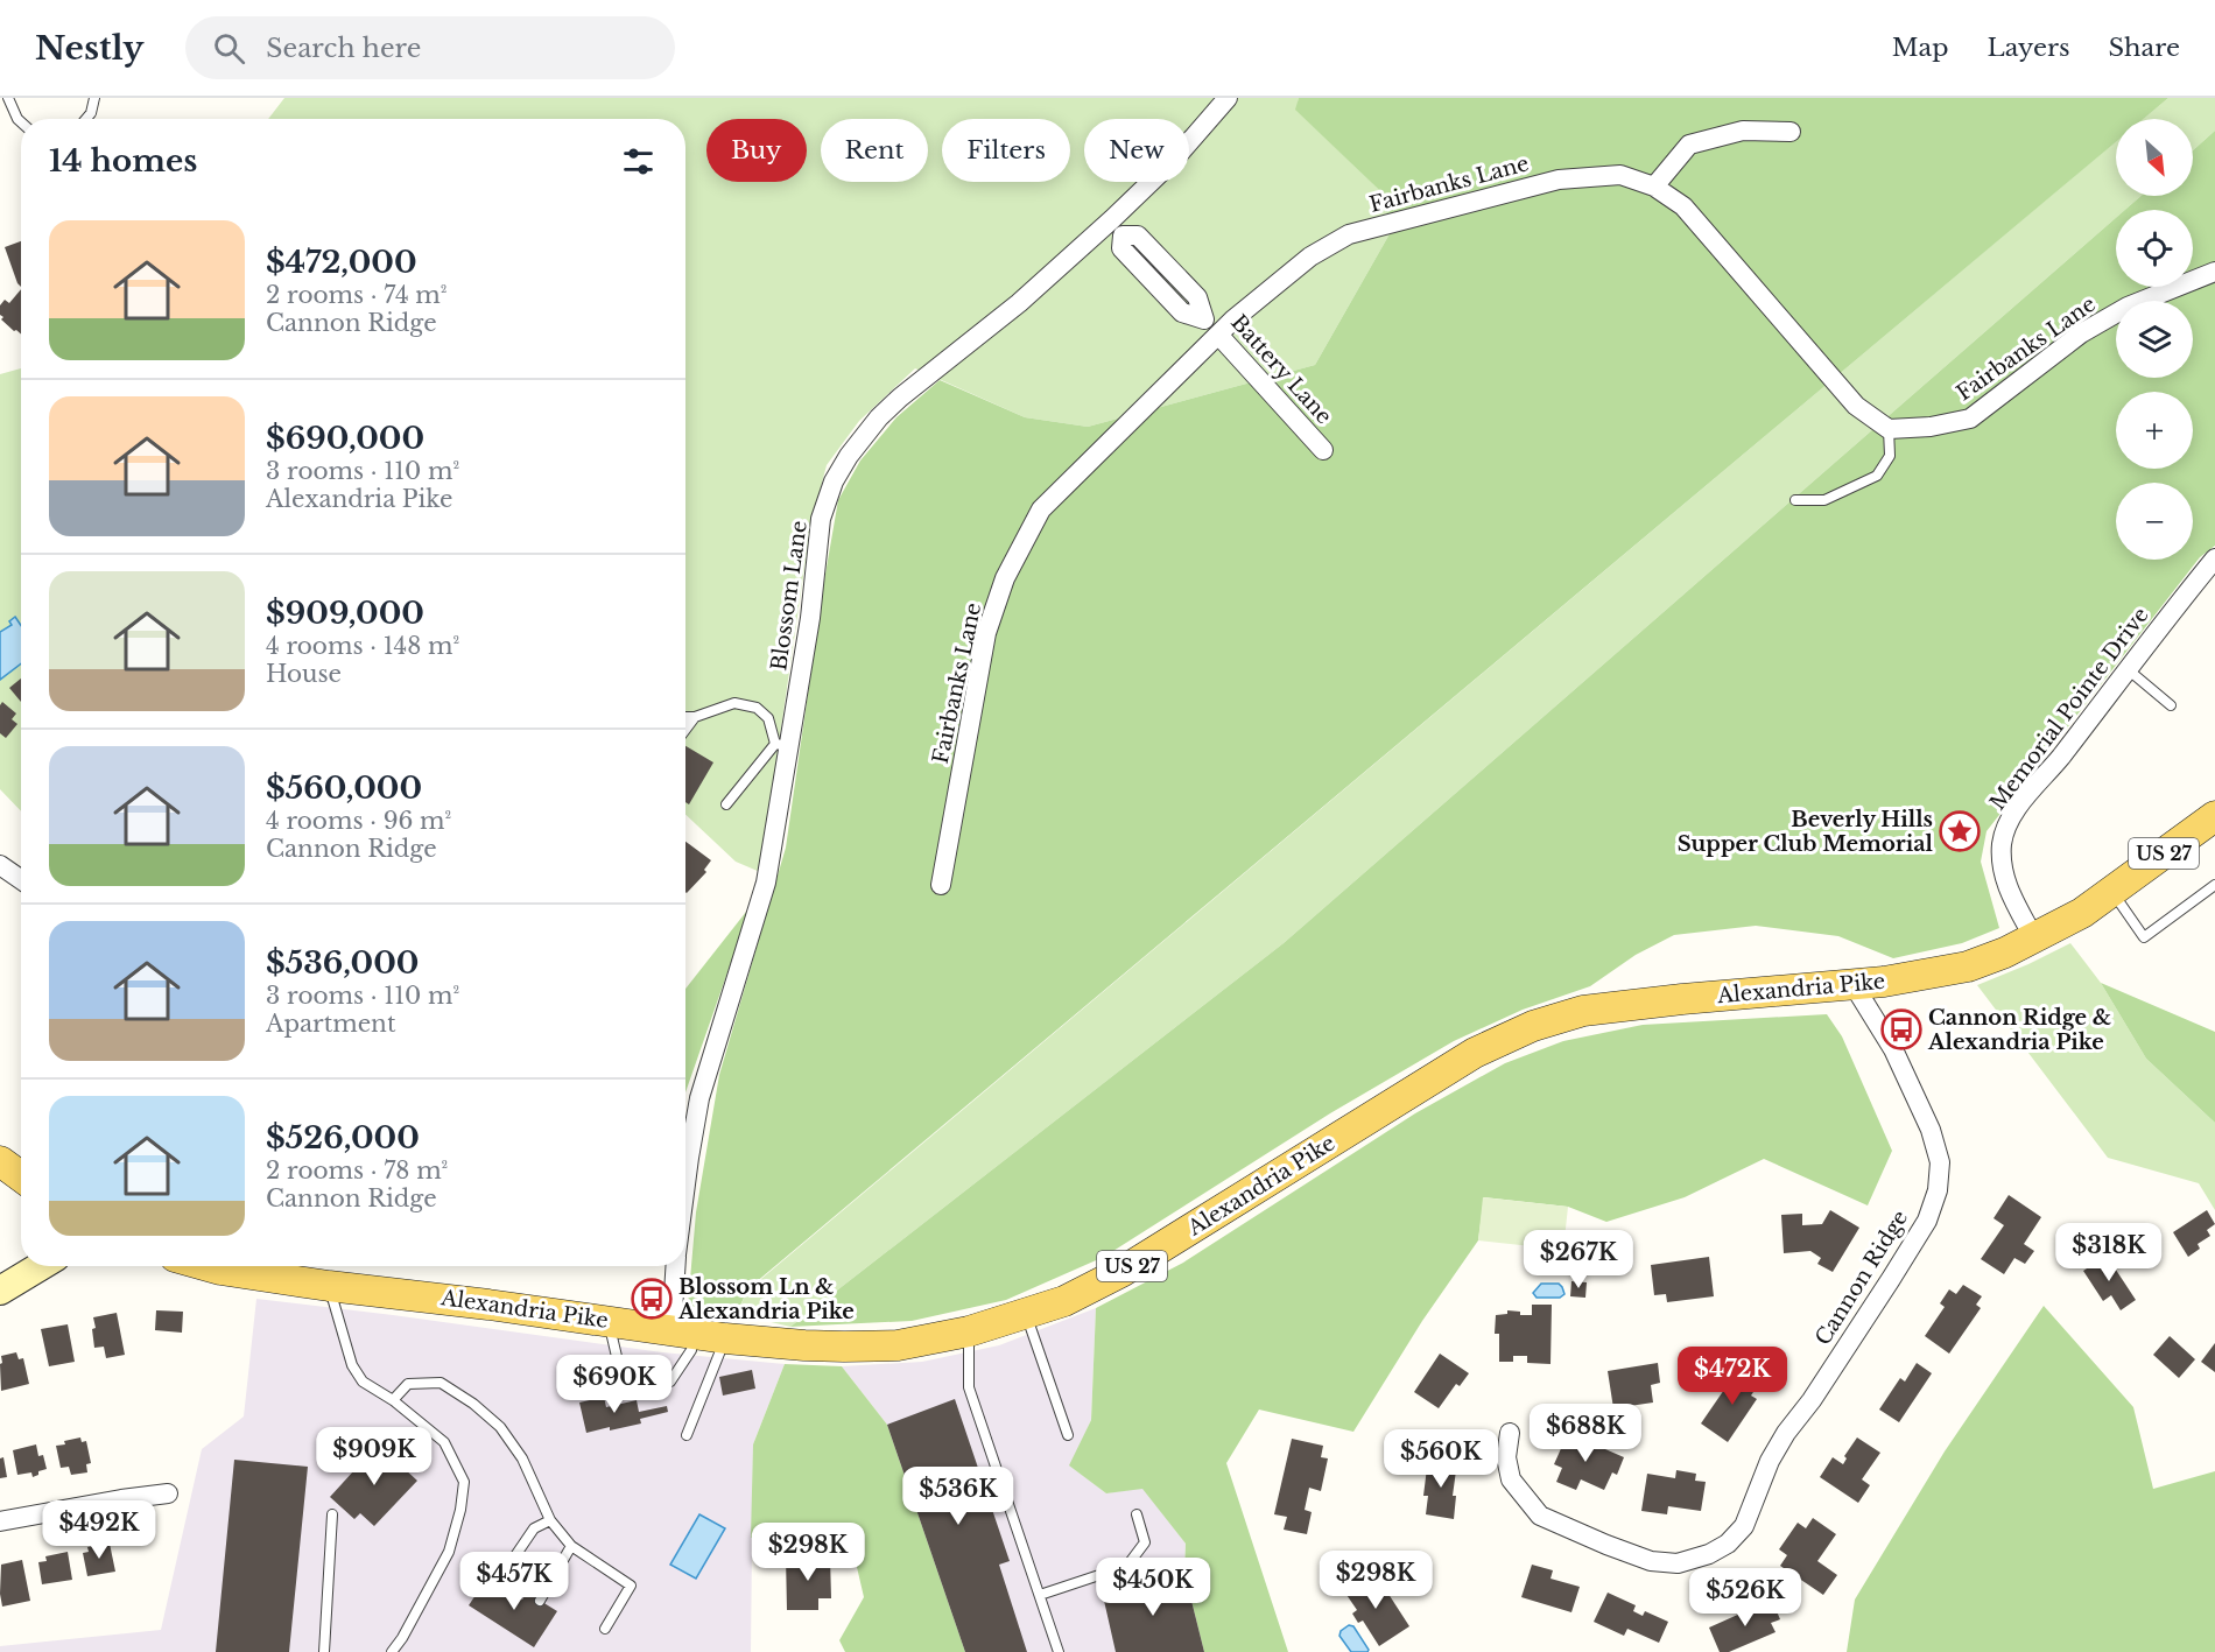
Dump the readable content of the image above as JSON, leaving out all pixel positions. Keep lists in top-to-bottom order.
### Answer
{
  "streets": {
    "main road": ["US 27", "Alexandria Pike"],
    "street": [
      "Fairbanks Lane",
      "Battery Lane",
      "Blossom Lane",
      "Memorial Pointe Drive",
      "Cannon Ridge"
    ]
  },
  "crossings": [
    ["Fairbanks Lane", "Battery Lane"],
    ["Battery Lane", "Blossom Lane"],
    ["Blossom Lane", "Alexandria Pike"],
    ["Memorial Pointe Drive", "Alexandria Pike"],
    ["Alexandria Pike", "Cannon Ridge"]
  ],
  "places": {
    "place": ["Beverly Hills Supper Club Memorial"],
    "bus stop": ["Cannon Ridge & Alexandria Pike", "Blossom Ln & Alexandria Pike"]
  },
  "north": "bottom right",
  "page": {
    "header": "Nestly",
    "search": "Search here",
    "nav": ["Map", "Layers", "Share"],
    "map_buttons": ["+", "−"],
    "chip": [
      "Buy",
      "Rent",
      "Filters",
      "New"
    ],
    "heading": "14 homes",
    "list": [
      {
        "name": "$472,000",
        "note": "2 rooms · 74 m² · Cannon Ridge"
      },
      {
        "name": "$690,000",
        "note": "3 rooms · 110 m² · Alexandria Pike"
      },
      {
        "name": "$909,000",
        "note": "4 rooms · 148 m² · House"
      },
      {
        "name": "$560,000",
        "note": "4 rooms · 96 m² · Cannon Ridge"
      },
      {
        "name": "$536,000",
        "note": "3 rooms · 110 m² · Apartment"
      },
      {
        "name": "$526,000",
        "note": "2 rooms · 78 m² · Cannon Ridge"
      }
    ],
    "price": [
      "$318K",
      "$267K",
      "$472K",
      "$690K",
      "$688K",
      "$909K",
      "$560K",
      "$536K",
      "$492K",
      "$298K",
      "$298K",
      "$457K",
      "$450K",
      "$526K"
    ]
  }
}
